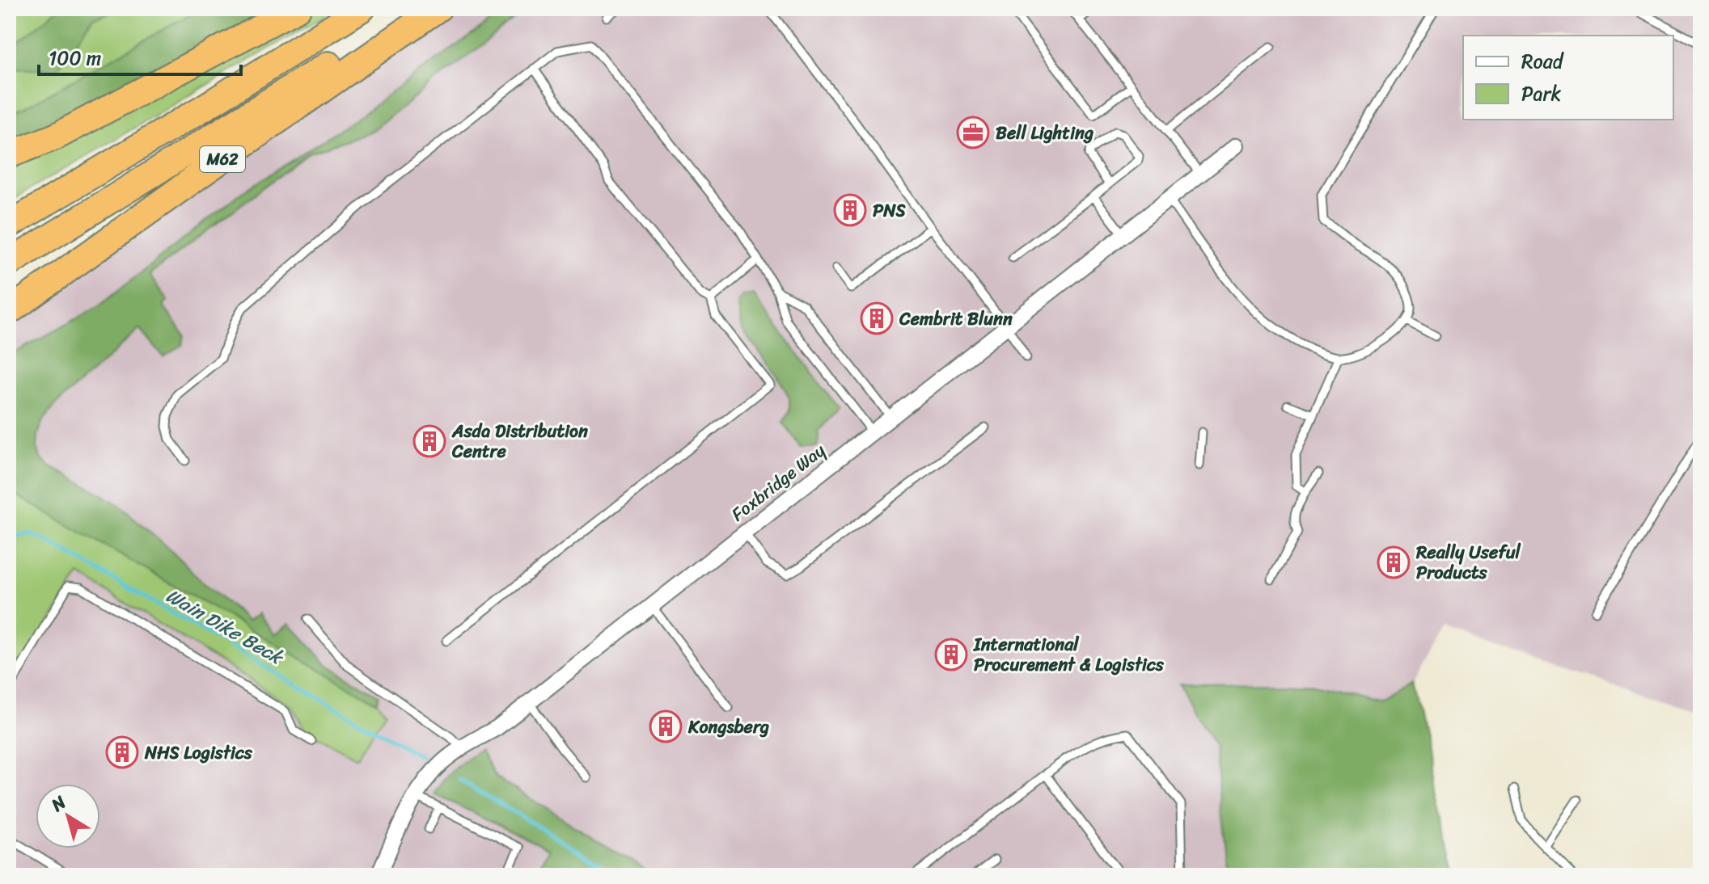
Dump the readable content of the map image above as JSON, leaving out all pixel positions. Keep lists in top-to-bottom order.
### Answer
{
  "streets": {
    "highway": ["M62"],
    "street": ["Foxbridge Way"]
  },
  "water": ["Wain Dike Beck"],
  "places": {
    "office": ["Bell Lighting"],
    "building": [
      "PNS",
      "Cembrit Blunn",
      "Asda Distribution Centre",
      "Really Useful Products",
      "International Procurement & Logistics",
      "Kongsberg",
      "NHS Logistics"
    ]
  },
  "legend": ["Road", "Park"],
  "scale_bar": "100 m",
  "north": "top left"
}
